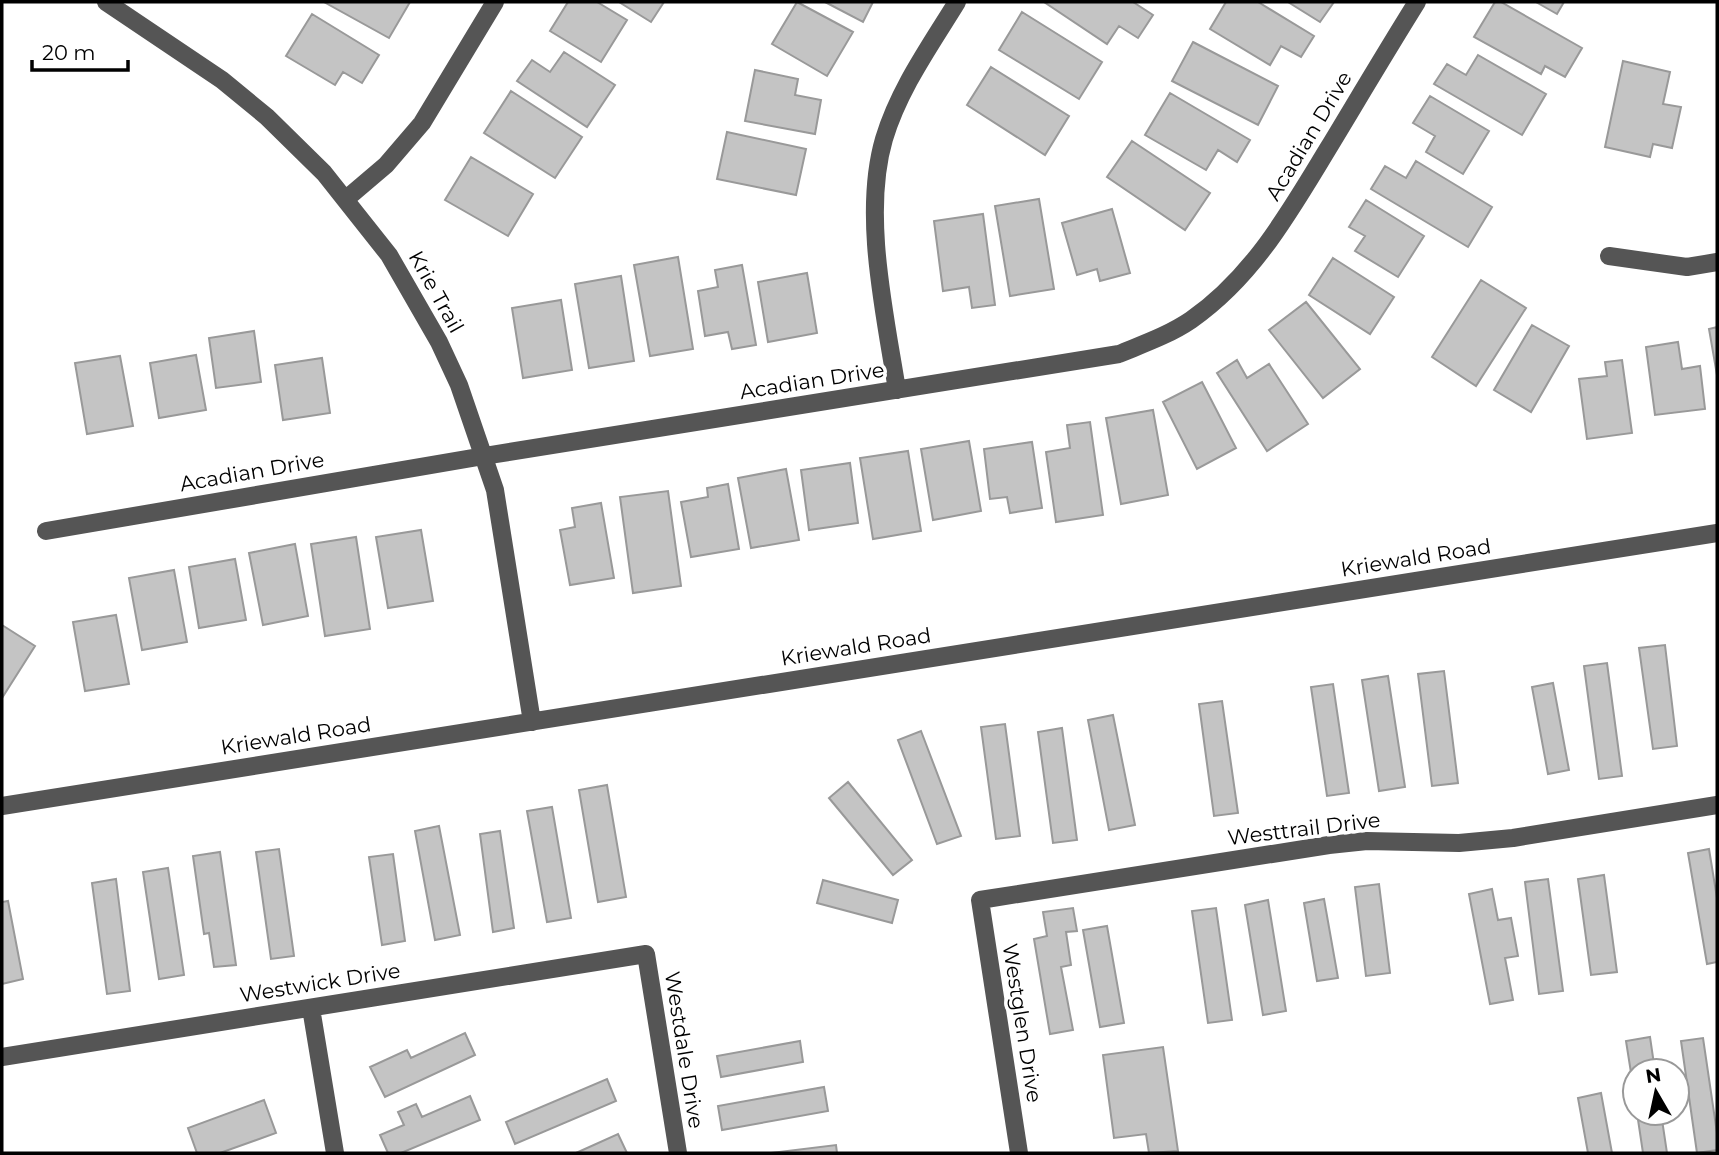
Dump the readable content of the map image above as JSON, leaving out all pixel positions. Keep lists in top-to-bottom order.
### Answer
{
  "streets": {
    "street": [
      "Acadian Drive",
      "Krie Trail",
      "Kriewald Road",
      "Westtrail Drive",
      "Westwick Drive",
      "Westglen Drive",
      "Westdale Drive"
    ]
  },
  "crossings": [
    ["Acadian Drive", "Krie Trail"],
    ["Krie Trail", "Kriewald Road"],
    ["Westtrail Drive", "Westglen Drive"],
    ["Westwick Drive", "Westdale Drive"]
  ],
  "scale_bar": "20 m",
  "north": "top"
}
